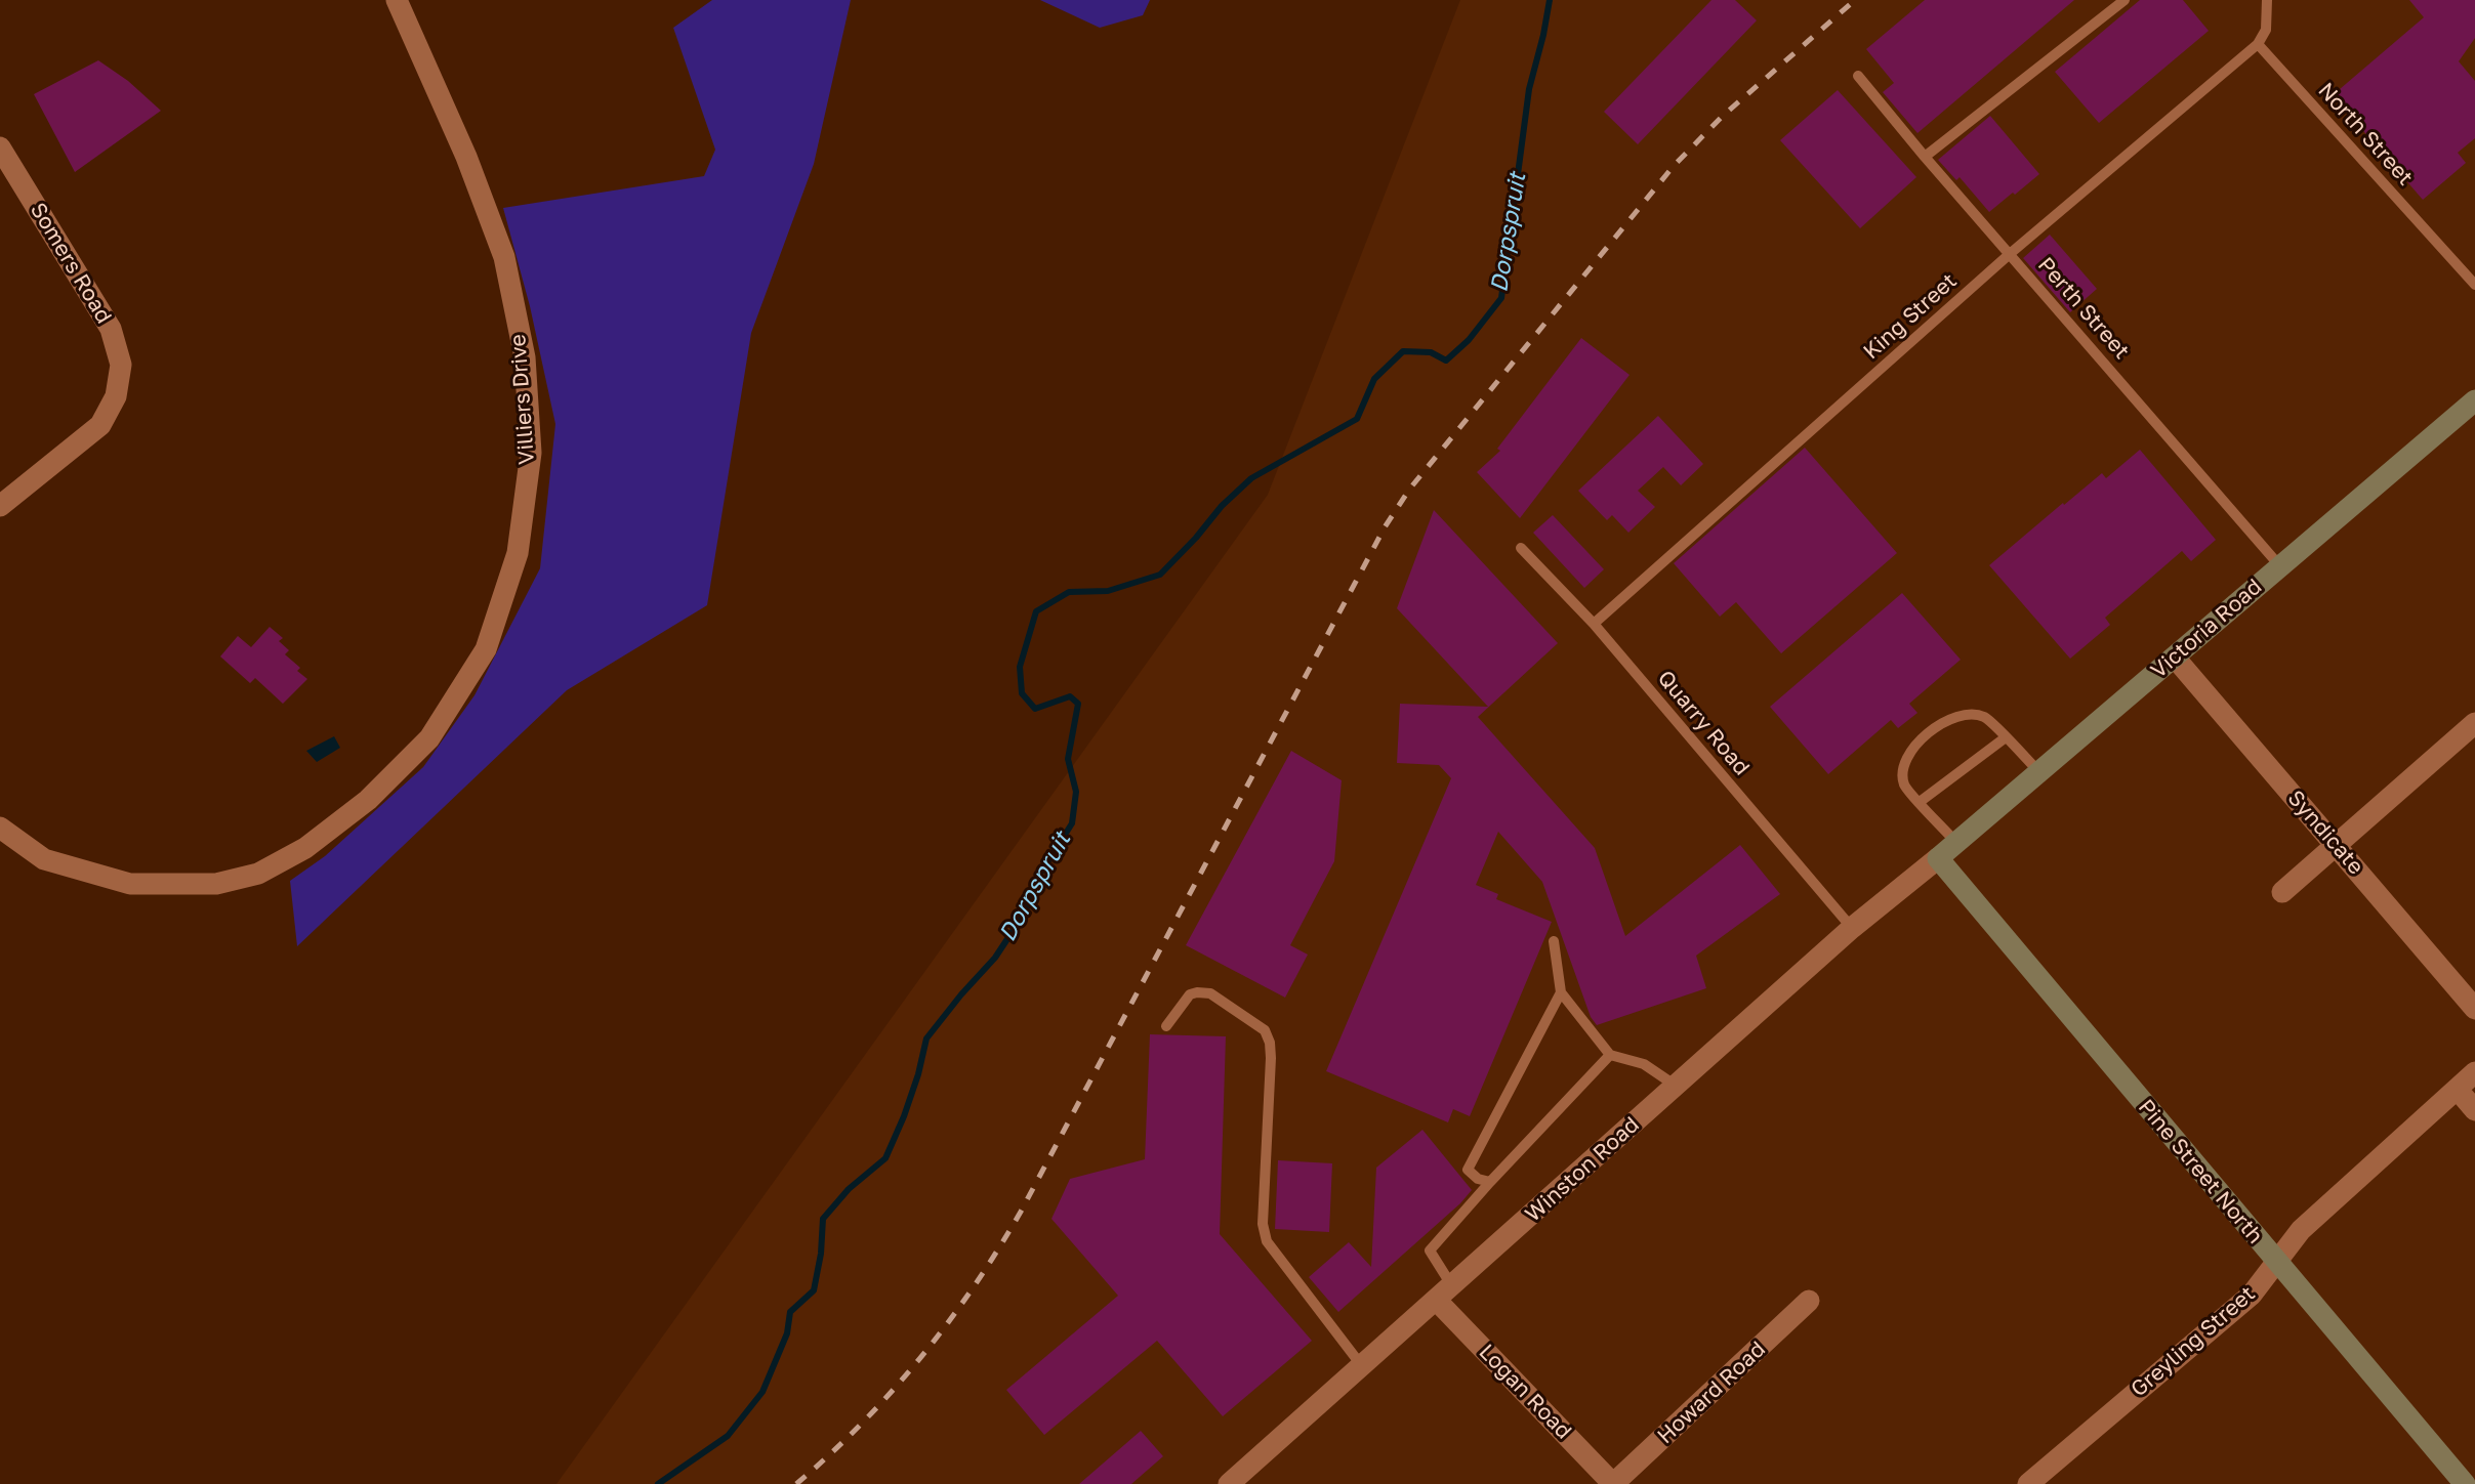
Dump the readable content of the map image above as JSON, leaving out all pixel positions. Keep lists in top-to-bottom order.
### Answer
{
  "streets": {
    "main road": ["Victoria Road", "Pine Street North"],
    "street": [
      "Somers Road",
      "Villiers Drive",
      "Syndicate",
      "Winston Road",
      "Greyling Street",
      "Logan Road",
      "Howard Road"
    ],
    "lane": [
      "North Street",
      "Perth Street",
      "King Street",
      "Quarry Road"
    ]
  },
  "crossings": [
    ["North Street", "King Street"],
    ["Perth Street", "King Street"],
    ["Perth Street", "Victoria Road"],
    ["King Street", "Quarry Road"],
    ["Victoria Road", "Syndicate"],
    ["Victoria Road", "Winston Road"],
    ["Victoria Road", "Pine Street North"],
    ["Quarry Road", "Winston Road"],
    ["Winston Road", "Pine Street North"],
    ["Winston Road", "Logan Road"],
    ["Pine Street North", "Greyling Street"],
    ["Logan Road", "Howard Road"]
  ],
  "water": ["Dorpspruit"]
}
